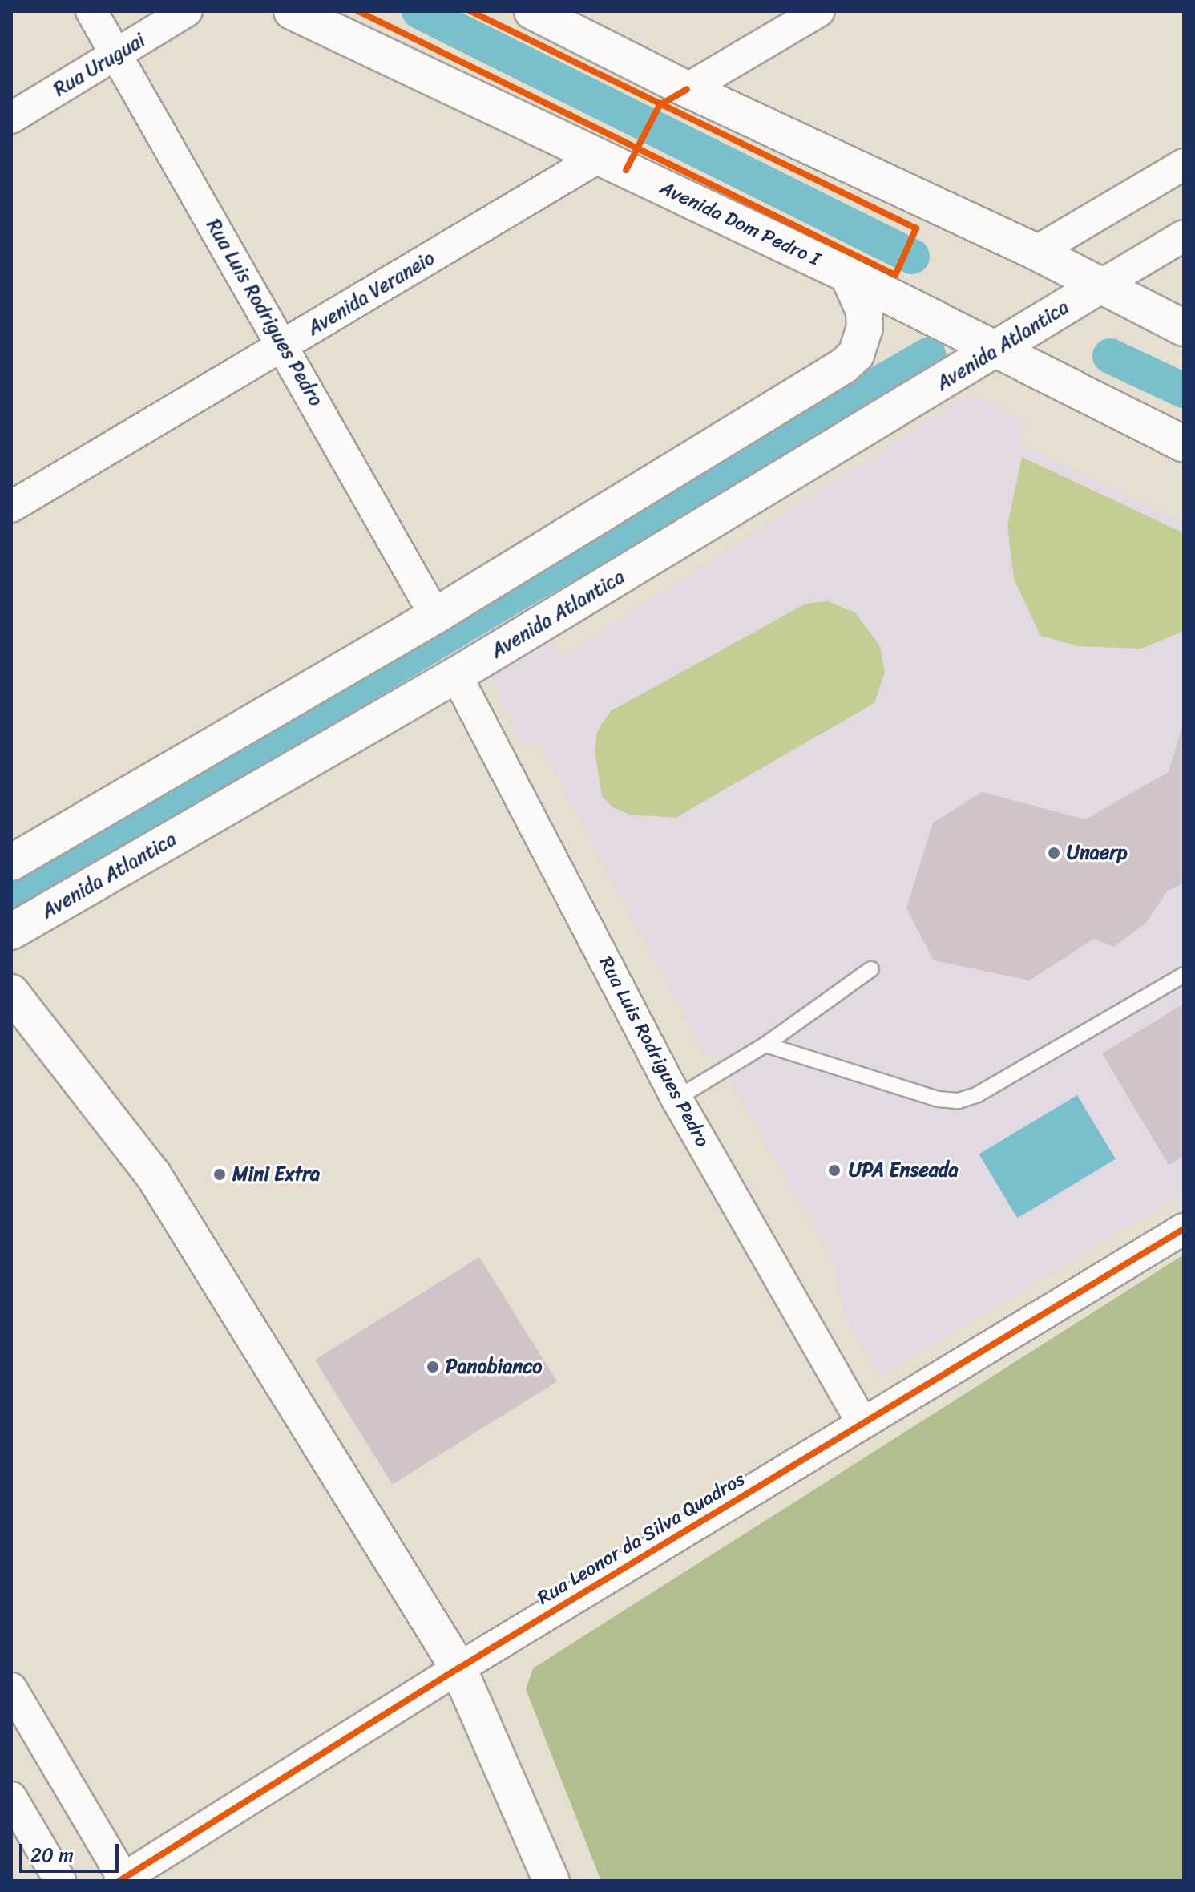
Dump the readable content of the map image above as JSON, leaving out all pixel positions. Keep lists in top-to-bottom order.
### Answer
{
  "streets": {
    "main road": ["Avenida Dom Pedro I", "Avenida Atlantica"],
    "street": [
      "Rua Uruguai",
      "Avenida Veraneio",
      "Rua Luis Rodrigues Pedro",
      "Rua Leonor da Silva Quadros"
    ]
  },
  "crossings": [
    ["Rua Uruguai", "Rua Luis Rodrigues Pedro"],
    ["Avenida Dom Pedro I", "Avenida Veraneio"],
    ["Avenida Dom Pedro I", "Avenida Atlantica"],
    ["Avenida Veraneio", "Rua Luis Rodrigues Pedro"],
    ["Rua Luis Rodrigues Pedro", "Avenida Atlantica"],
    ["Rua Luis Rodrigues Pedro", "Rua Leonor da Silva Quadros"]
  ],
  "places": [
    "Unaerp",
    "UPA Enseada",
    "Mini Extra",
    "Panobianco"
  ],
  "scale_bar": "20 m"
}
